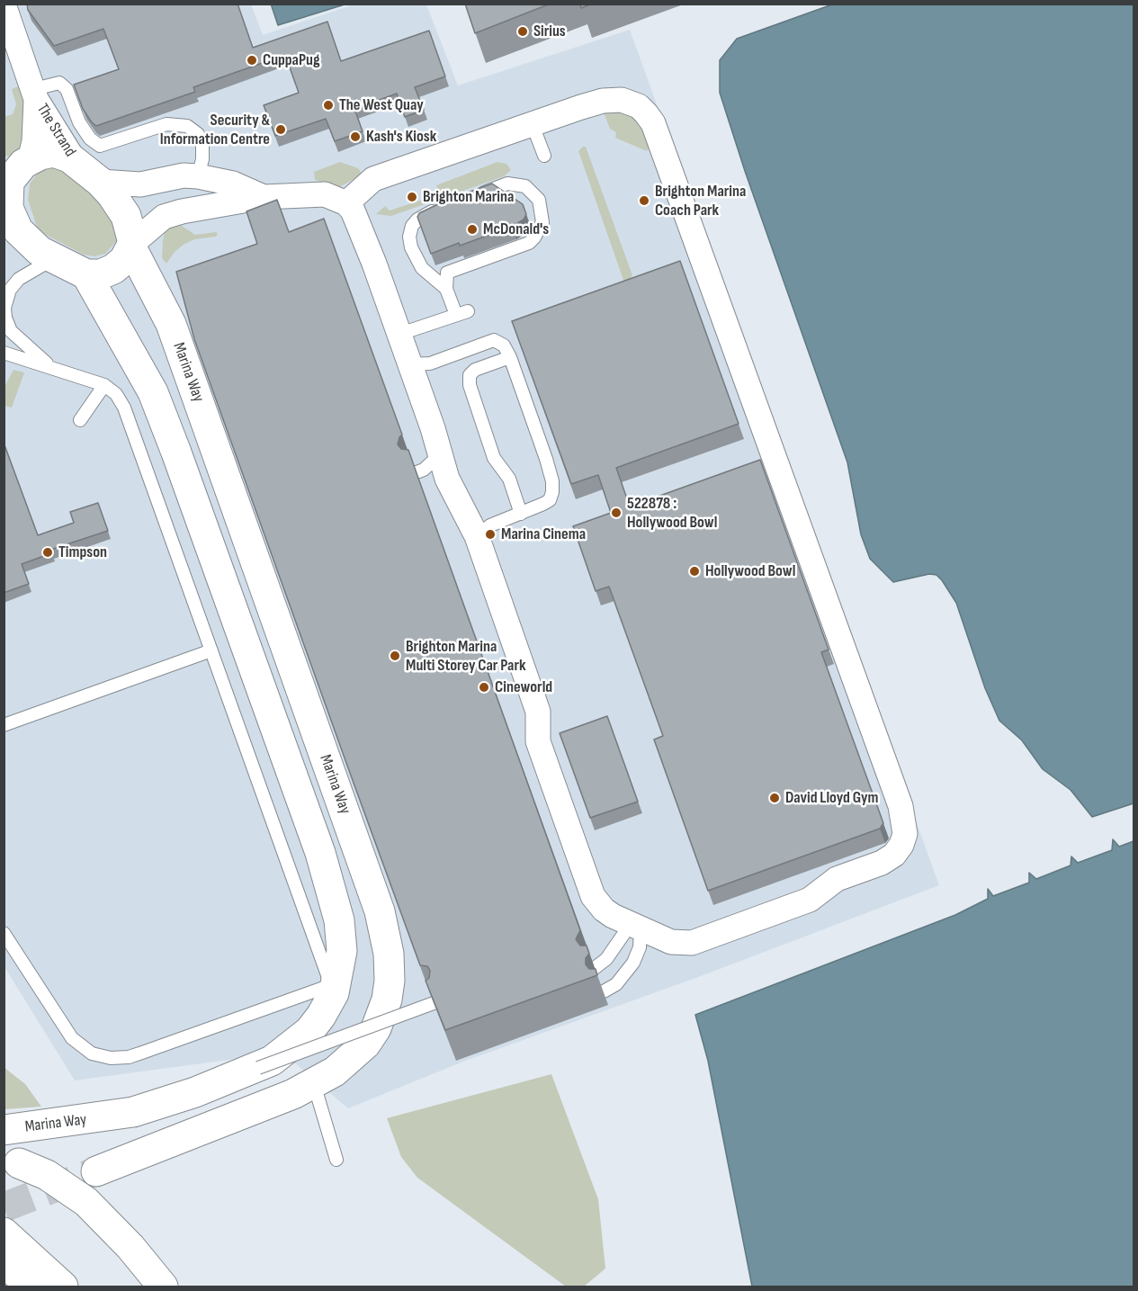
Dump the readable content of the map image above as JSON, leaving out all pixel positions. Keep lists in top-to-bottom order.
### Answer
{
  "streets": {
    "street": ["The Strand", "Marina Way"]
  },
  "crossings": [
    ["The Strand", "Marina Way"]
  ],
  "places": [
    "Sirius",
    "CuppaPug",
    "The West Quay",
    "Security & Information Centre",
    "Kash's Kiosk",
    "Brighton Marina",
    "Brighton Marina Coach Park",
    "McDonald's",
    "522878 : Hollywood Bowl",
    "Marina Cinema",
    "Timpson",
    "Hollywood Bowl",
    "Brighton Marina Multi Storey Car Park",
    "Cineworld",
    "David Lloyd Gym"
  ]
}
